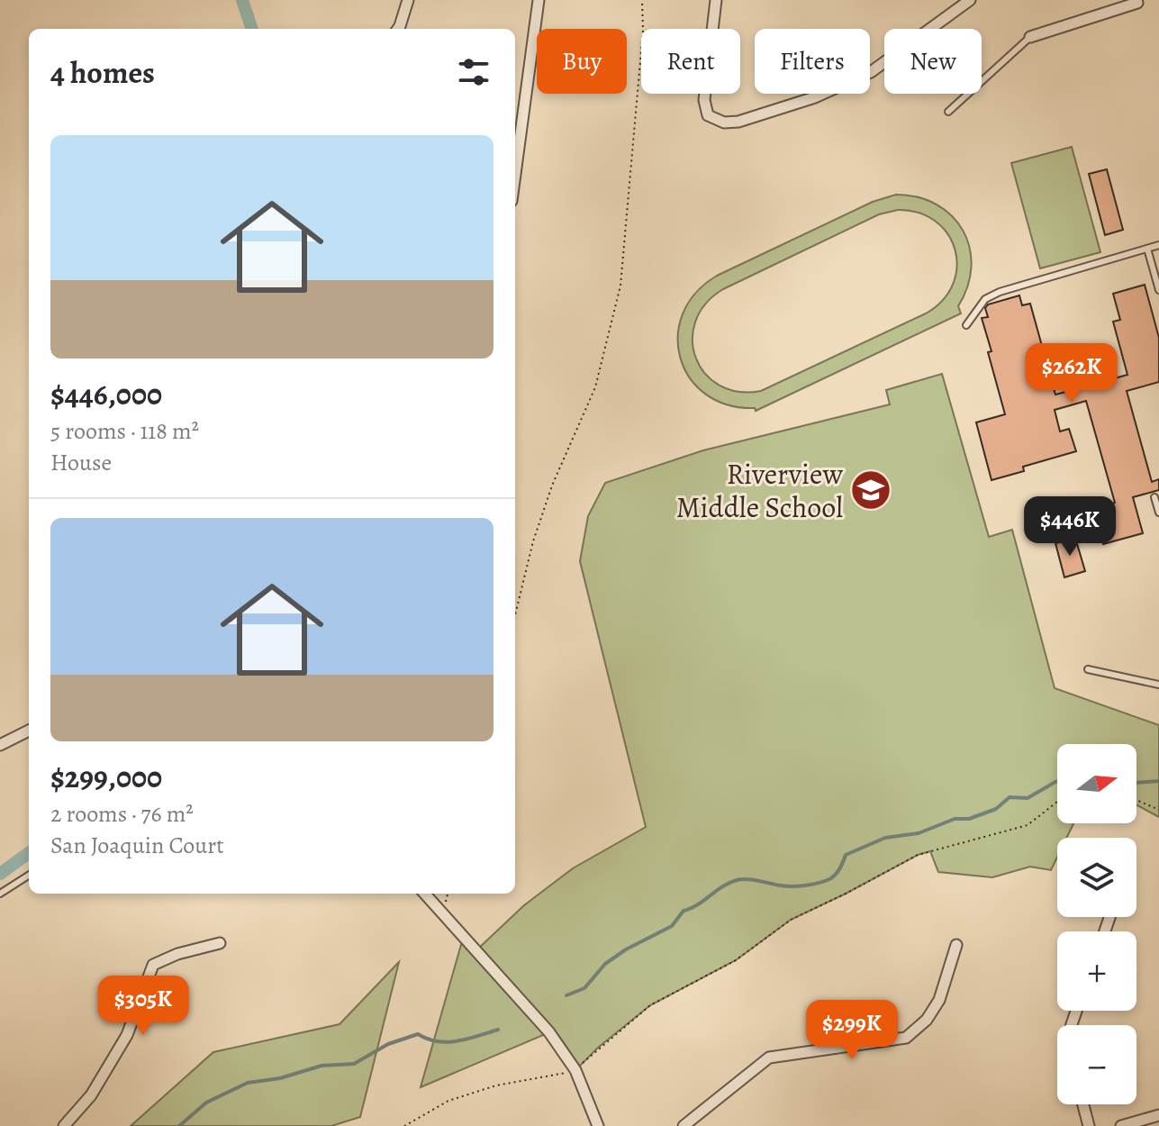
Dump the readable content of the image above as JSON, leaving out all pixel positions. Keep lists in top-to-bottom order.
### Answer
{
  "places": {
    "school or university": ["Riverview Middle School"]
  },
  "north": "right",
  "page": {
    "chip": [
      "Buy",
      "Rent",
      "Filters",
      "New"
    ],
    "heading": "4 homes",
    "list": [
      {
        "name": "$446,000",
        "note": "5 rooms · 118 m² · House"
      },
      {
        "name": "$299,000",
        "note": "2 rooms · 76 m² · San Joaquin Court"
      }
    ],
    "price": [
      "$262K",
      "$446K",
      "$305K",
      "$299K"
    ],
    "map_buttons": ["+", "−"]
  }
}
